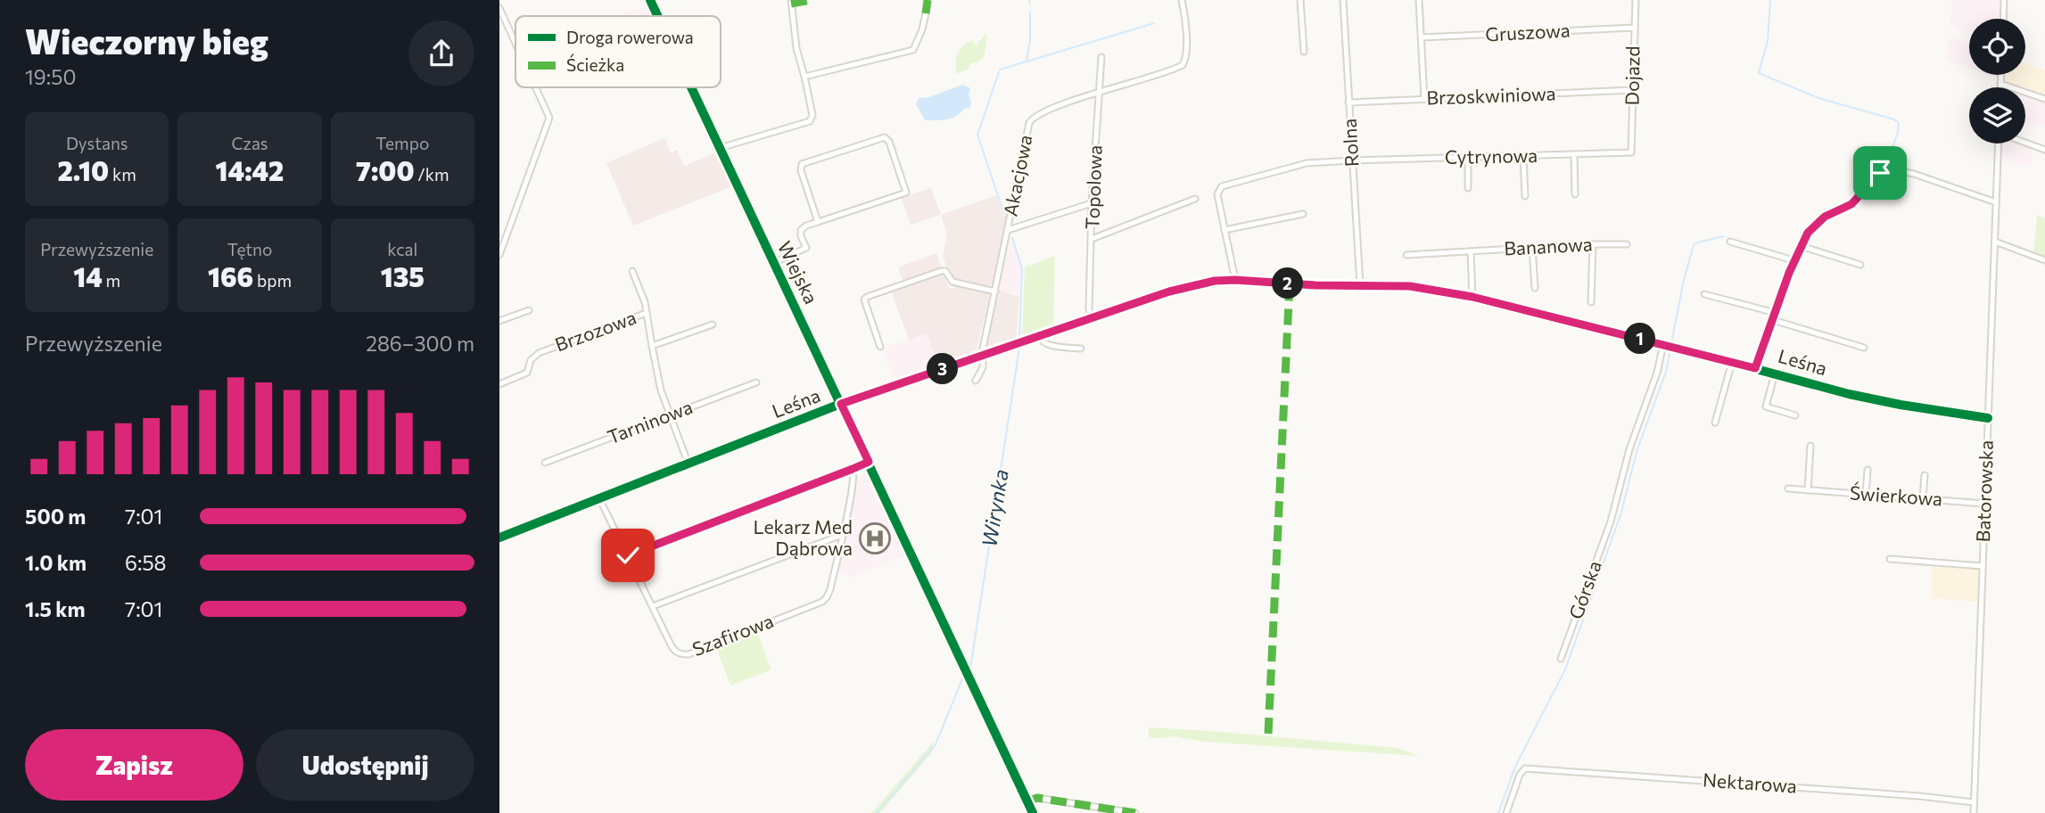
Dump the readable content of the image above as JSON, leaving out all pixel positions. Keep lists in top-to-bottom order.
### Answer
{
  "streets": {
    "street": [
      "Gruszowa",
      "Dojazd",
      "Brzoskwiniowa",
      "Rolna",
      "Cytrynowa",
      "Akacjowa",
      "Topolowa",
      "Bananowa",
      "Wiejska",
      "Brzozowa",
      "Leśna",
      "Tarninowa",
      "Batorowska",
      "Świerkowa",
      "Górska",
      "Szafirowa",
      "Nektarowa"
    ]
  },
  "crossings": [
    ["Gruszowa", "Dojazd"],
    ["Dojazd", "Brzoskwiniowa"],
    ["Dojazd", "Cytrynowa"],
    ["Brzoskwiniowa", "Rolna"],
    ["Rolna", "Cytrynowa"],
    ["Rolna", "Leśna"],
    ["Cytrynowa", "Leśna"],
    ["Akacjowa", "Topolowa"],
    ["Akacjowa", "Leśna"],
    ["Topolowa", "Leśna"],
    ["Wiejska", "Leśna"],
    ["Leśna", "Batorowska"],
    ["Leśna", "Górska"],
    ["Leśna", "Szafirowa"],
    ["Batorowska", "Świerkowa"],
    ["Batorowska", "Nektarowa"]
  ],
  "water": ["Wirynka"],
  "places": {
    "hospital": ["Lekarz Med Dąbrowa"]
  },
  "legend": ["Droga rowerowa", "Ścieżka"],
  "page": {
    "heading": ["Wieczorny bieg", "19:50"],
    "stats": [
      ["Dystans", "2.10 km"],
      ["Czas", "14:42"],
      ["Tempo", "7:00 /km"],
      ["Przewyższenie", "14 m"],
      ["Tętno", "166 bpm"],
      ["kcal", "135"]
    ],
    "pins": ["2", "1", "3"],
    "chart": ["Przewyższenie", "286–300 m"],
    "list": [
      {
        "name": "500 m",
        "note": "7:01"
      },
      {
        "name": "1.0 km",
        "note": "6:58"
      },
      {
        "name": "1.5 km",
        "note": "7:01"
      }
    ],
    "buttons": ["Zapisz", "Udostępnij"]
  }
}
